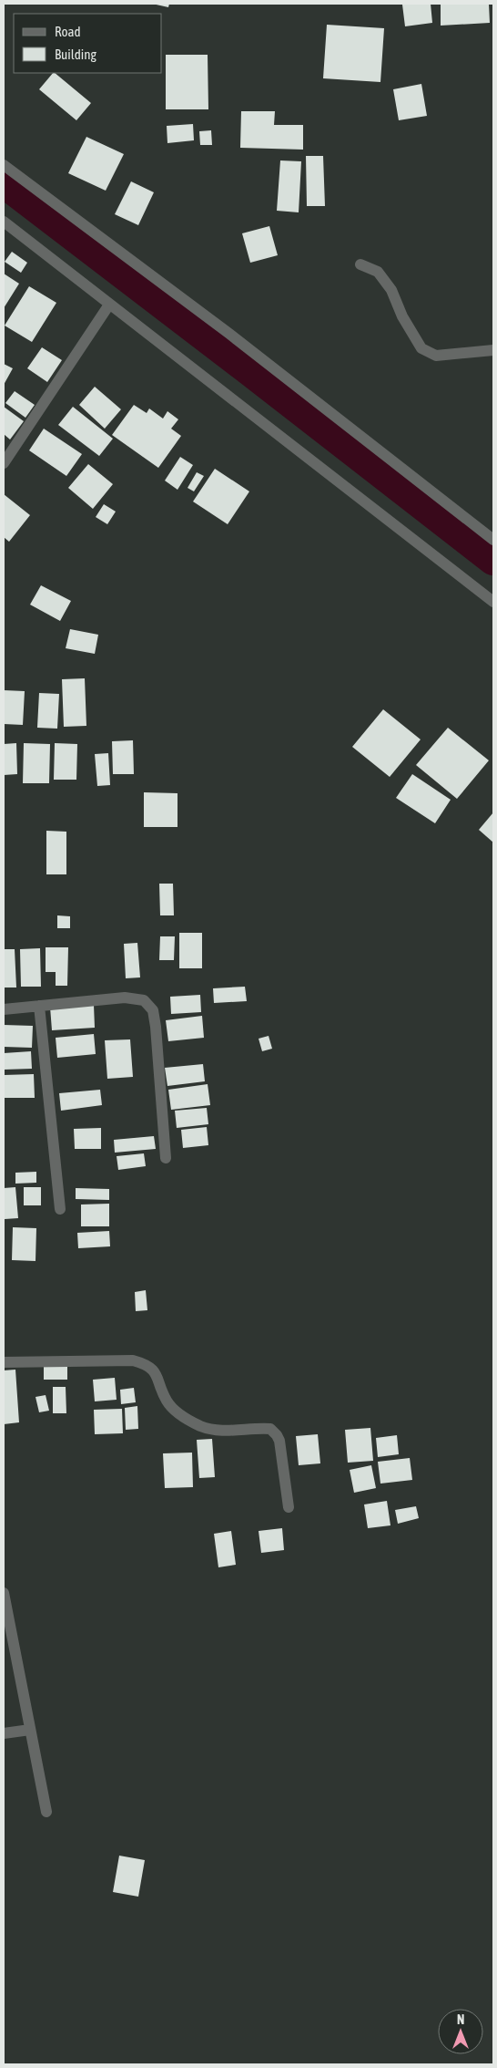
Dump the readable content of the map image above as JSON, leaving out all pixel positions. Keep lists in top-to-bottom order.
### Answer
{
  "legend": ["Road", "Building"],
  "north": "top"
}
